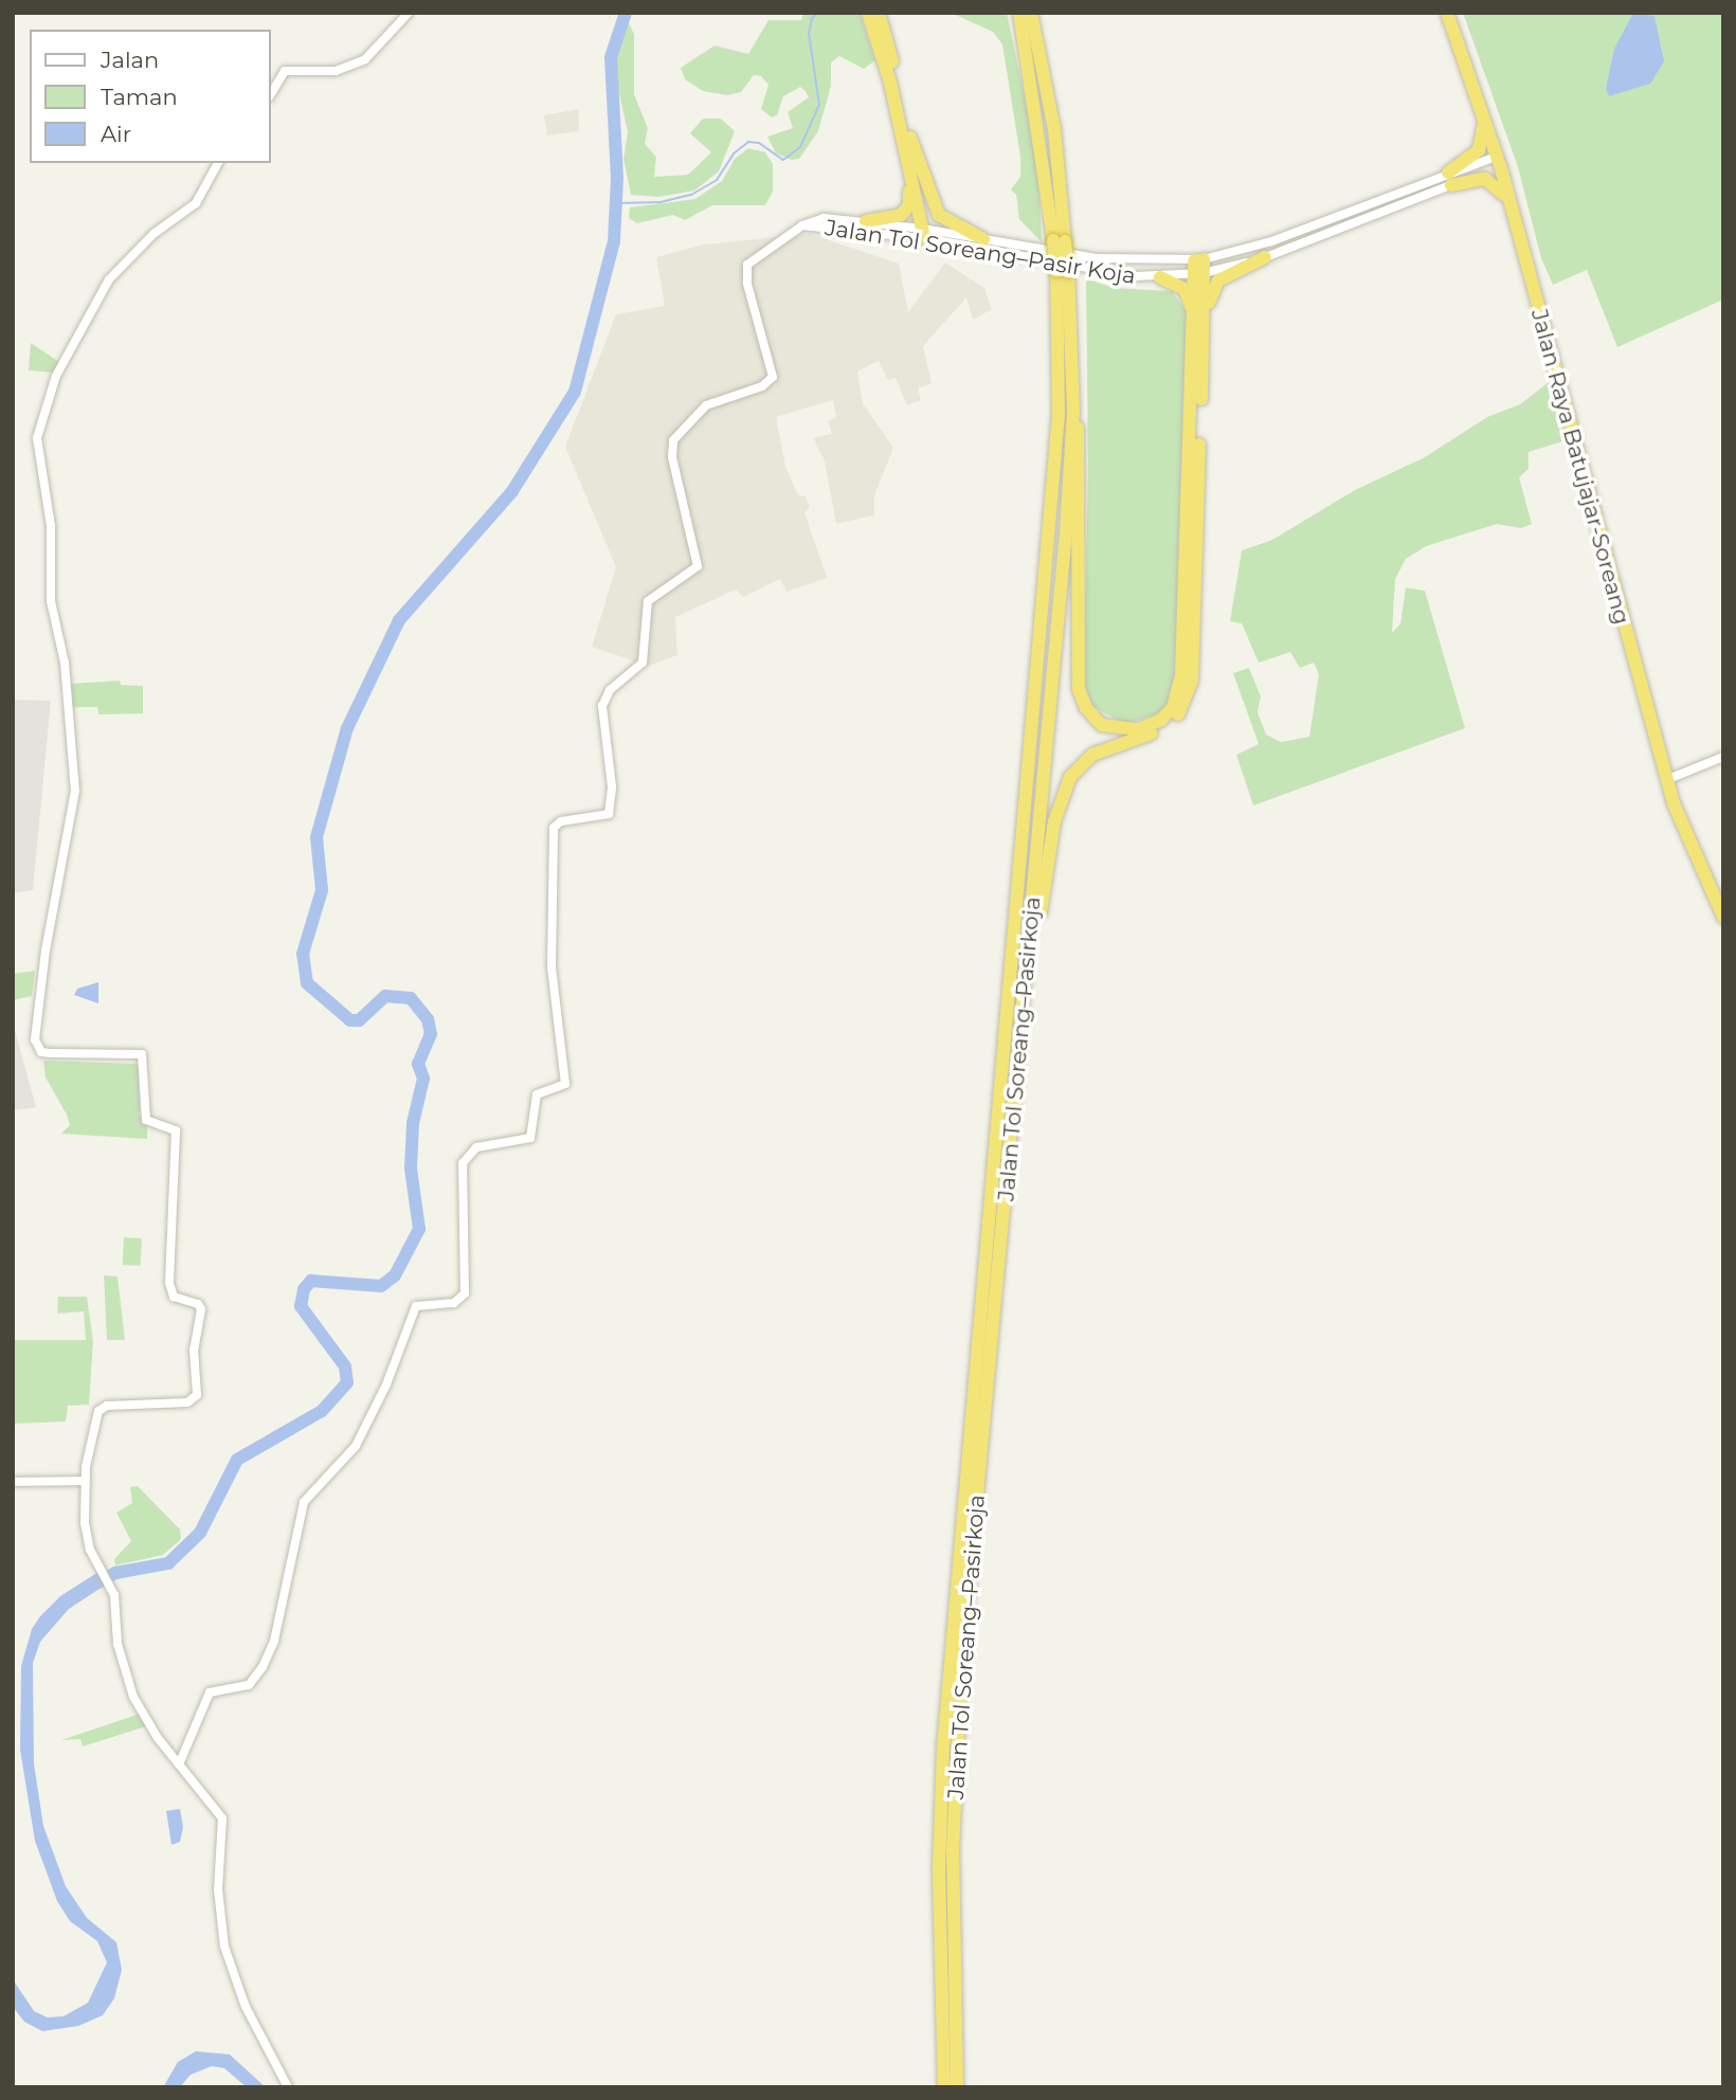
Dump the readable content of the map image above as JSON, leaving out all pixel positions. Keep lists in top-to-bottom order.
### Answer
{
  "streets": {
    "highway": ["Jalan Raya Batujajar-Soreang", "Jalan Tol Soreang–Pasirkoja"],
    "street": ["Jalan Tol Soreang–Pasir Koja"]
  },
  "crossings": [
    ["Jalan Tol Soreang–Pasir Koja", "Jalan Raya Batujajar-Soreang"]
  ],
  "legend": ["Jalan", "Taman", "Air"]
}
